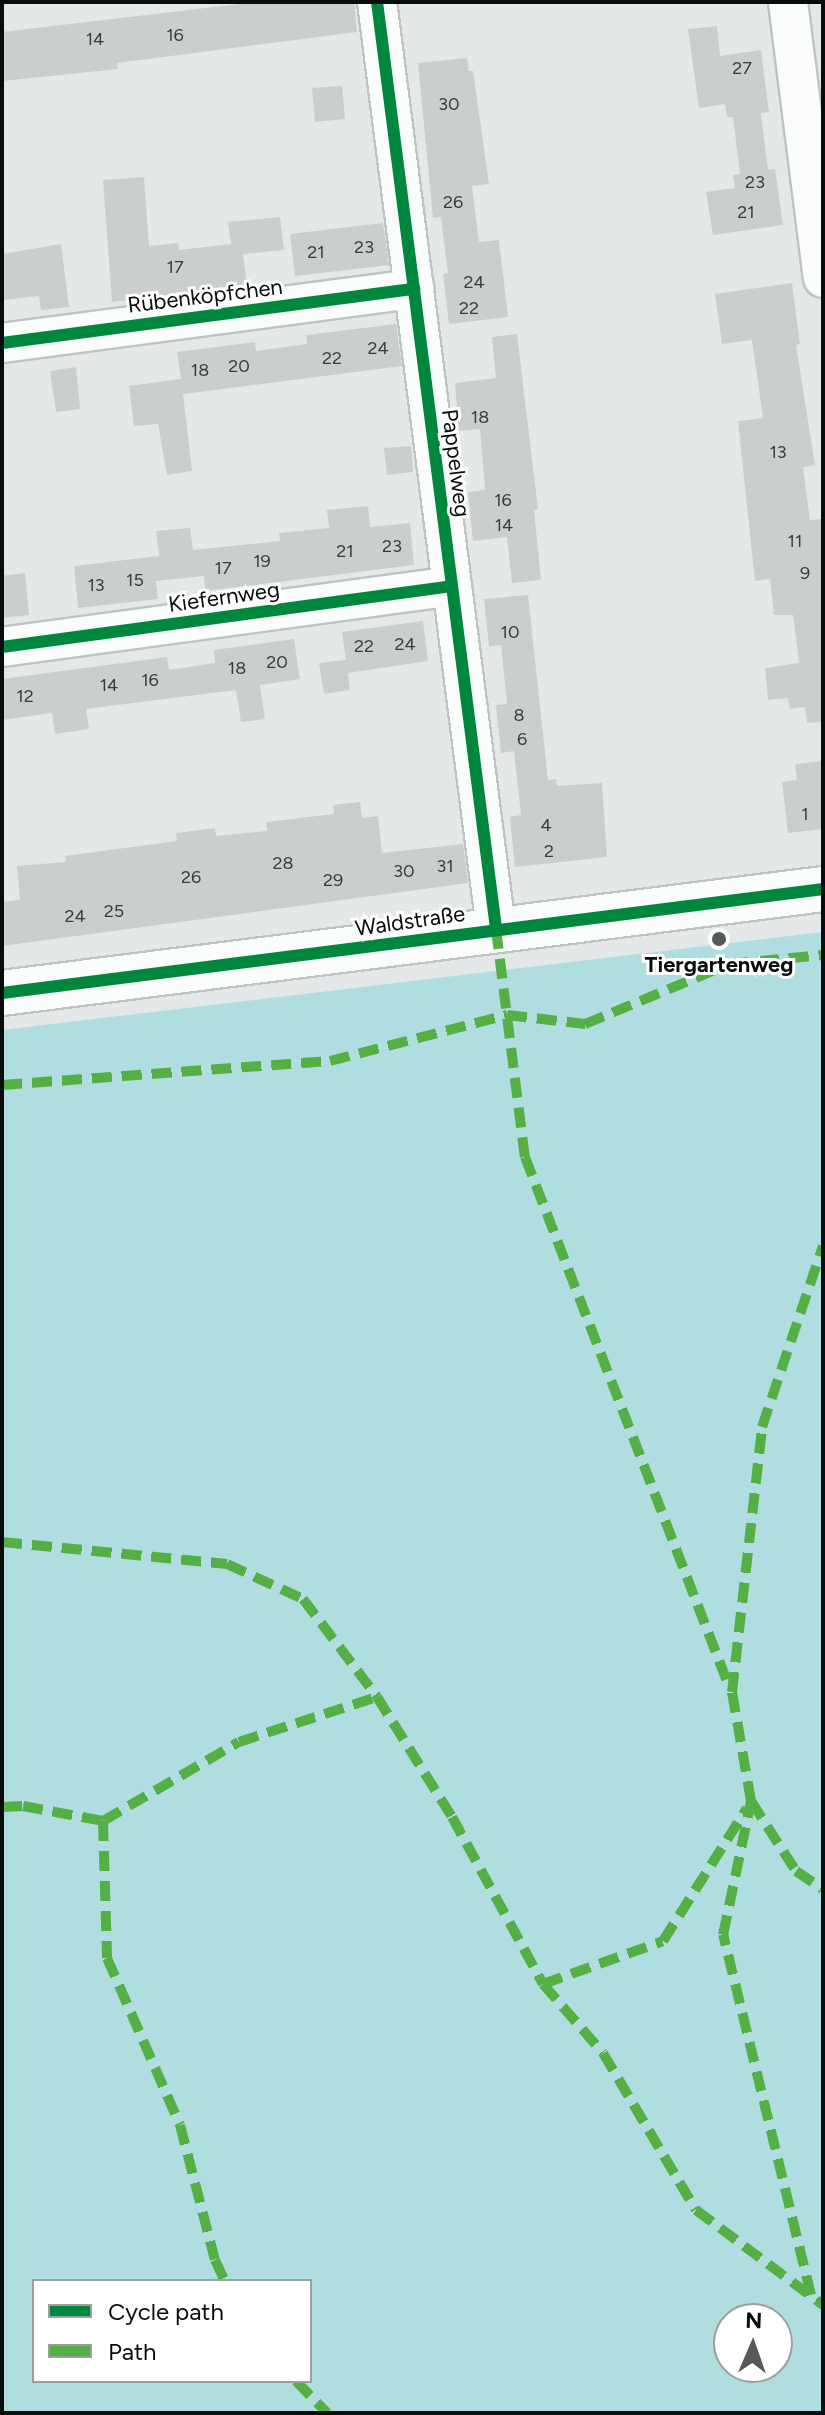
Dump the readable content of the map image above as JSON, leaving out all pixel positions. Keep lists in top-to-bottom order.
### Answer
{
  "streets": {
    "street": [
      "Rübenköpfchen",
      "Pappelweg",
      "Kiefernweg",
      "Waldstraße"
    ]
  },
  "crossings": [
    ["Rübenköpfchen", "Pappelweg"],
    ["Pappelweg", "Kiefernweg"],
    ["Pappelweg", "Waldstraße"]
  ],
  "places": ["Tiergartenweg"],
  "house_numbers": [
    "16",
    "14",
    "27",
    "30",
    "23",
    "26",
    "21",
    "23",
    "21",
    "17",
    "24",
    "22",
    "24",
    "22",
    "20",
    "18",
    "18",
    "13",
    "16",
    "14",
    "11",
    "23",
    "21",
    "19",
    "17",
    "9",
    "15",
    "13",
    "10",
    "24",
    "22",
    "20",
    "18",
    "16",
    "14",
    "12",
    "8",
    "6",
    "1",
    "4",
    "2",
    "28",
    "31",
    "30",
    "26",
    "29",
    "25",
    "24"
  ],
  "legend": ["Cycle path", "Path"],
  "north": "top"
}
